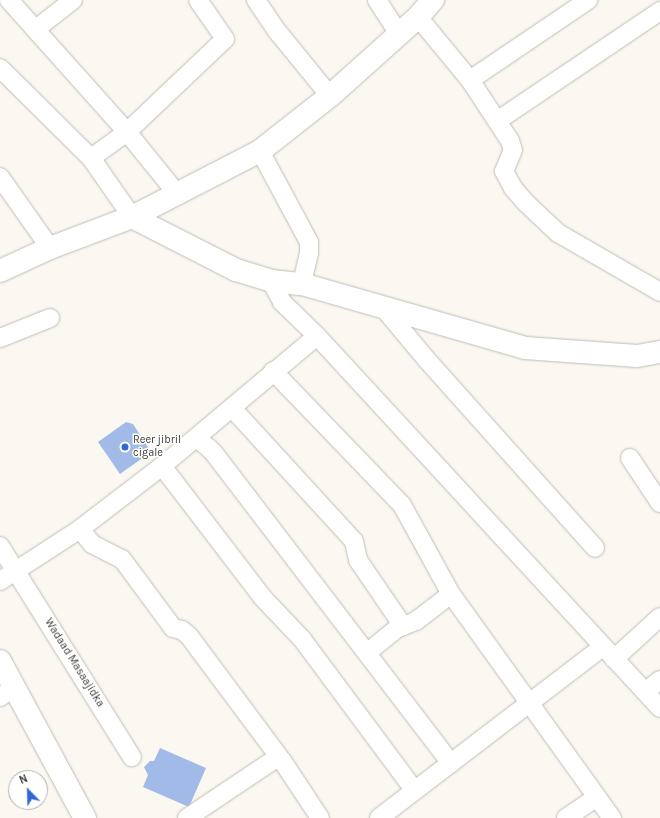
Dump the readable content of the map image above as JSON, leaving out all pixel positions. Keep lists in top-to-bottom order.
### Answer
{
  "streets": {
    "street": ["Wadaad Masaajidka"]
  },
  "places": ["Reer jibril cigale"],
  "north": "top left"
}
